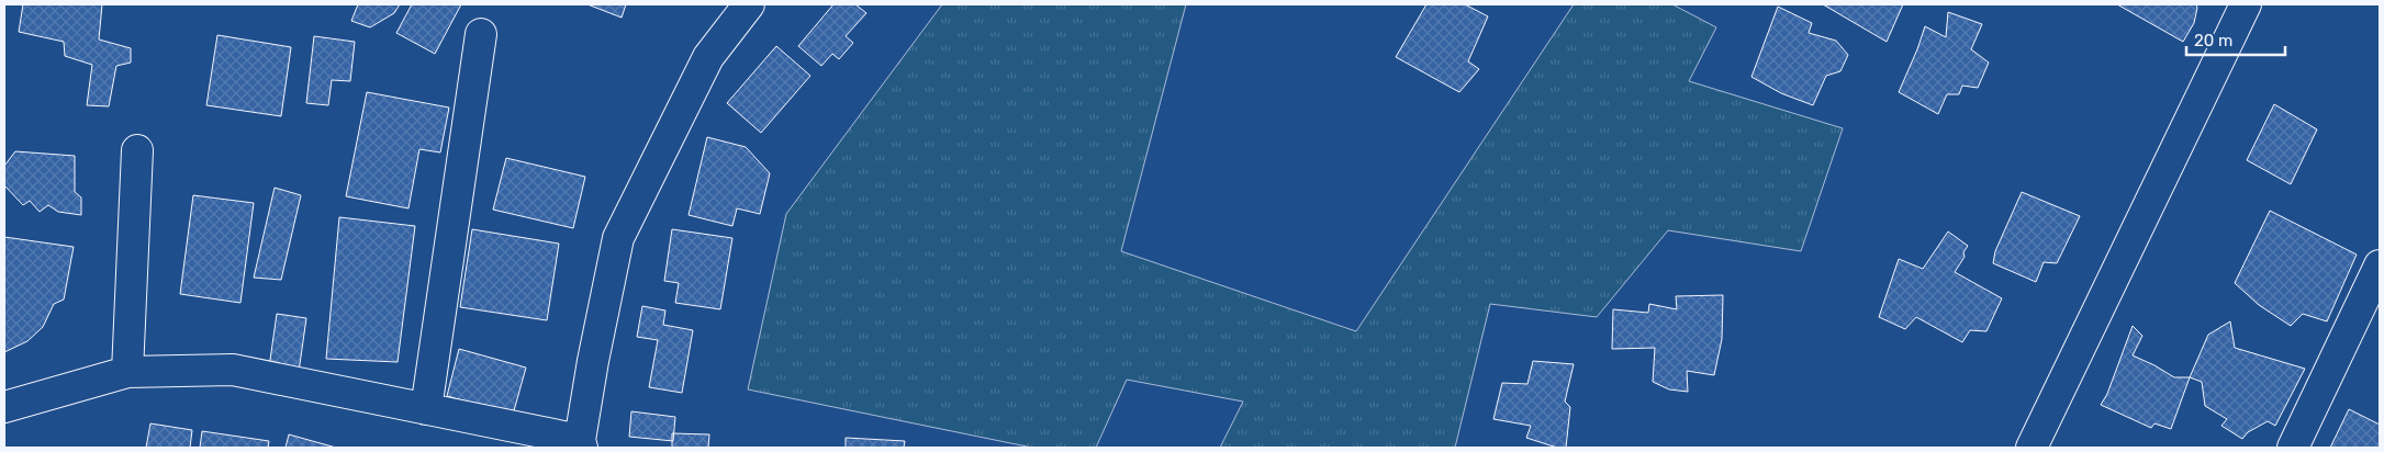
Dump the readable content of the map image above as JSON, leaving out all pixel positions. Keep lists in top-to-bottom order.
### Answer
{
  "scale_bar": "20 m"
}
